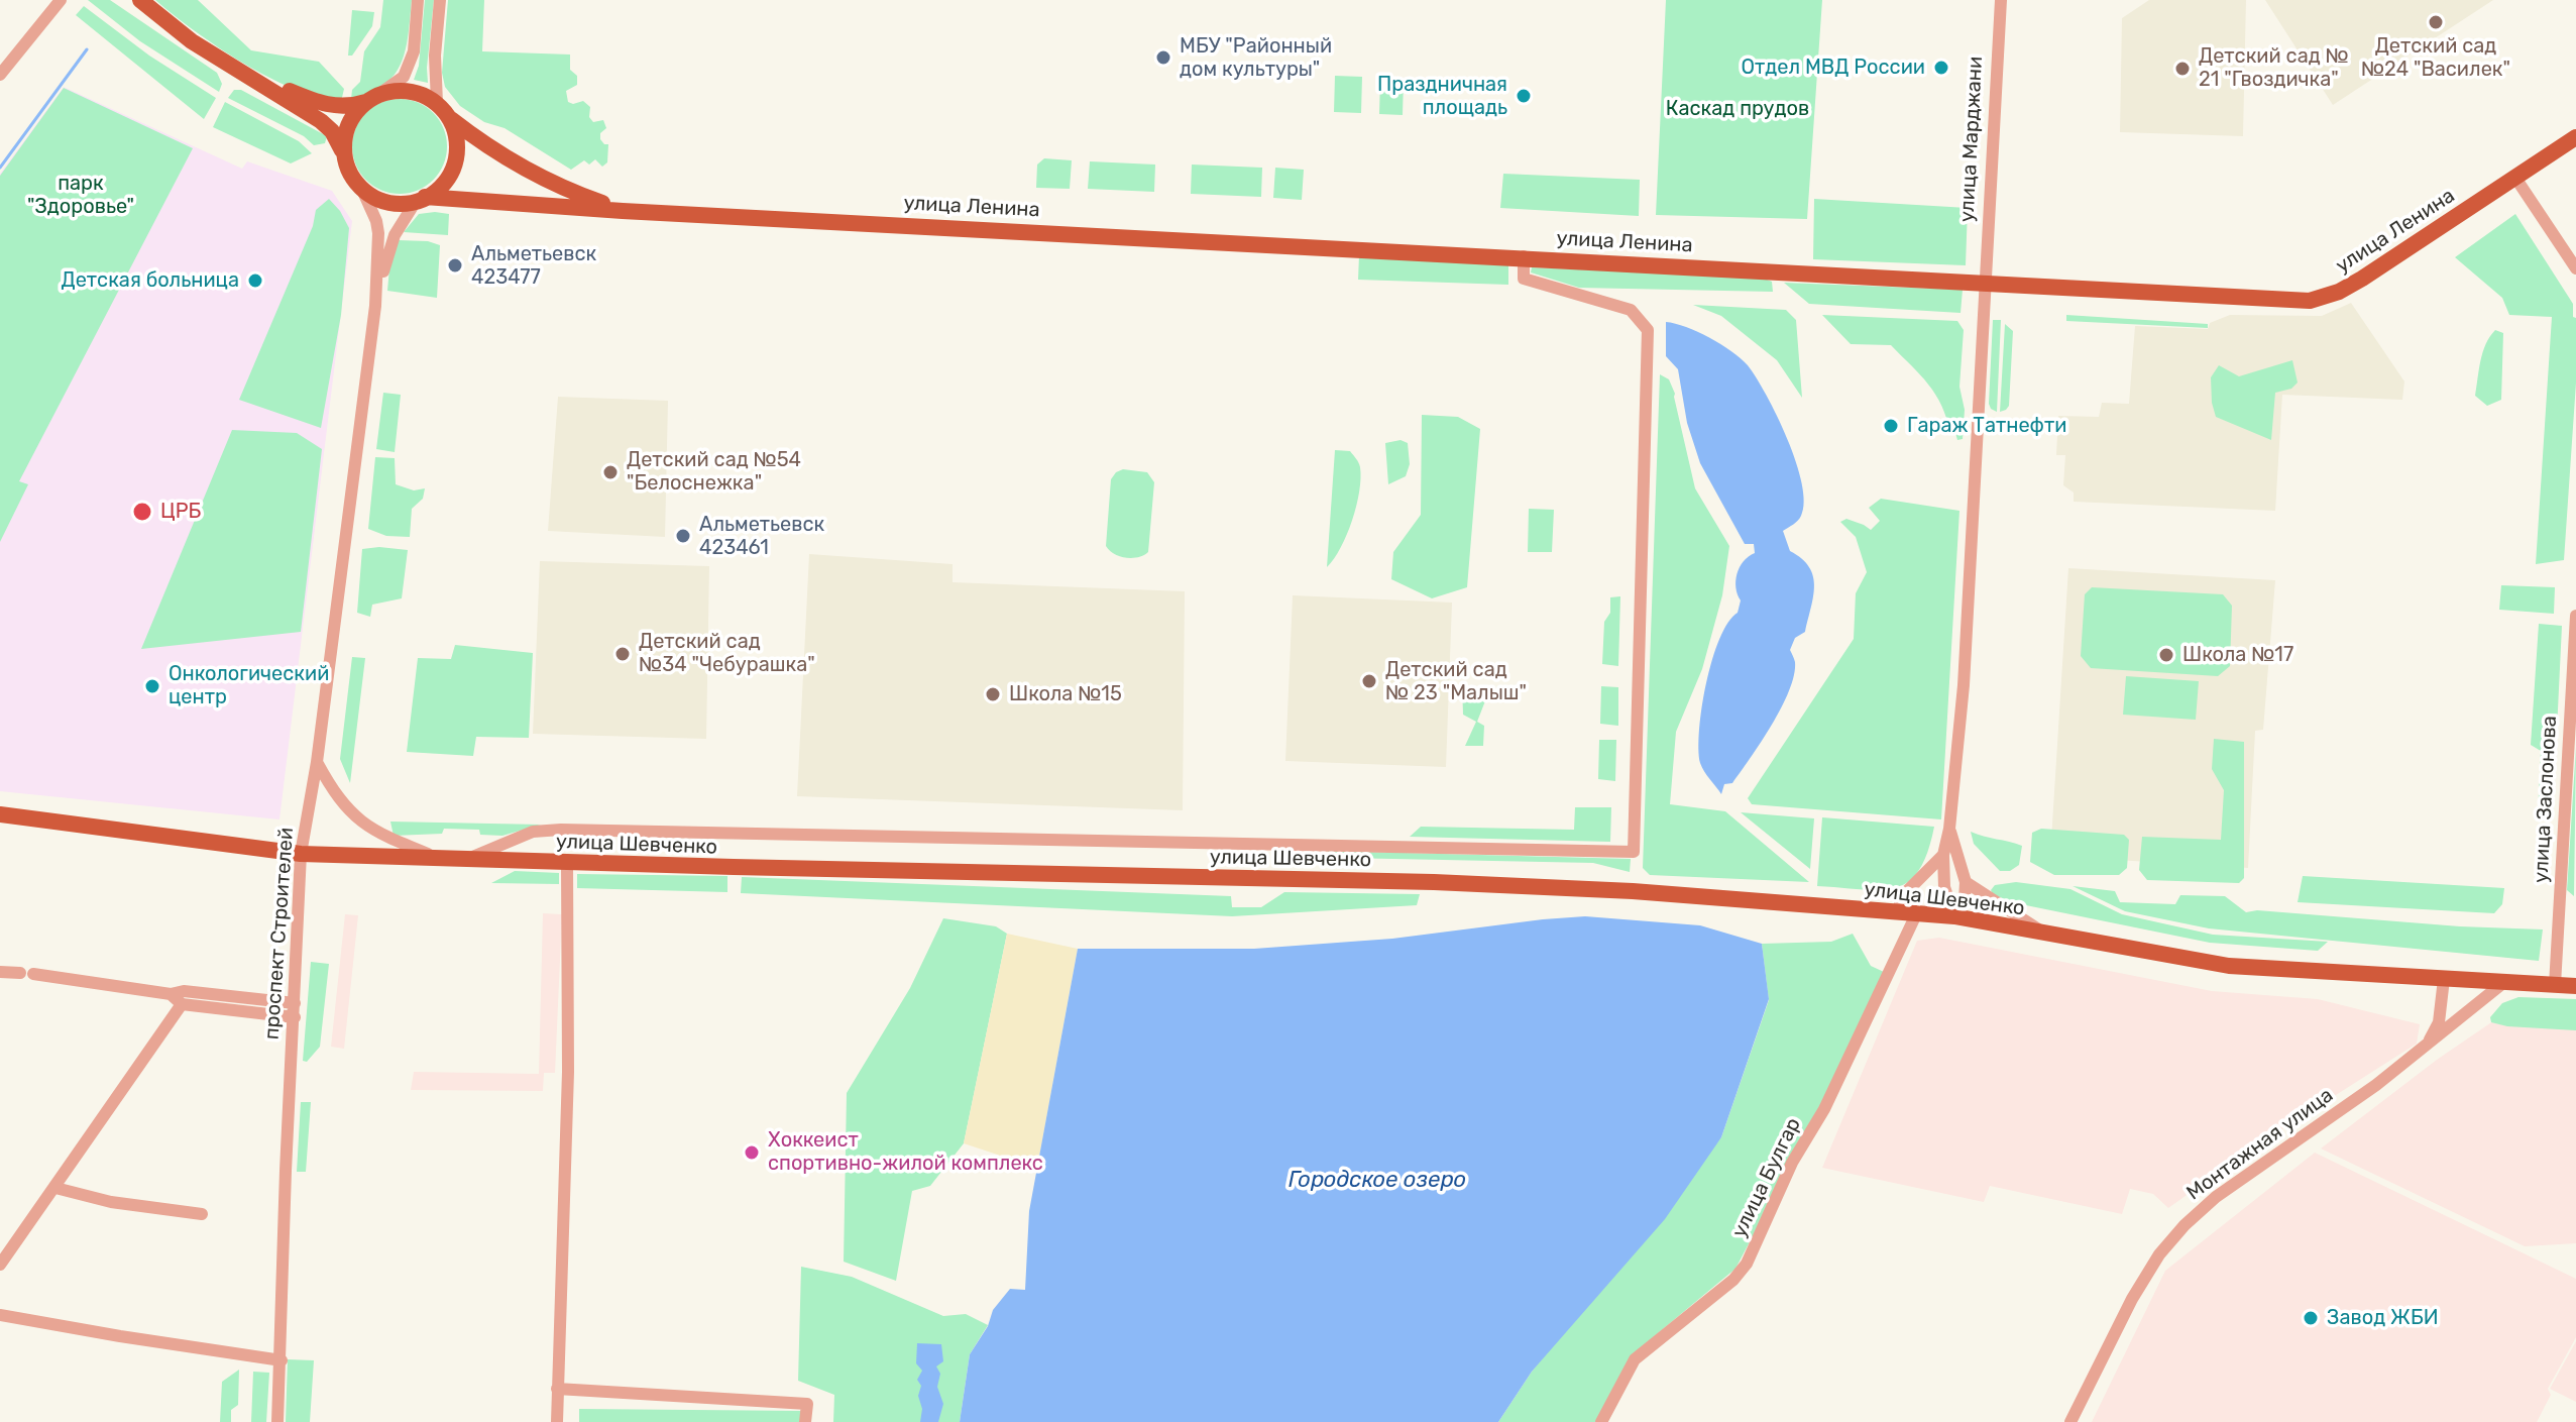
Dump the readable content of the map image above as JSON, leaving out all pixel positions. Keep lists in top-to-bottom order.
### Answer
{
  "streets": {
    "main road": ["улица Ленина", "улица Шевченко"],
    "street": [
      "улица Марджани",
      "улица Заслонова",
      "проспект Строителей",
      "Монтажная улица",
      "улица Булгар"
    ]
  },
  "crossings": [
    ["улица Марджани", "улица Ленина"],
    ["улица Ленина", "проспект Строителей"],
    ["улица Заслонова", "улица Шевченко"],
    ["улица Шевченко", "проспект Строителей"],
    ["улица Шевченко", "Монтажная улица"],
    ["улица Шевченко", "улица Булгар"]
  ],
  "water": ["Городское озеро"],
  "parks": ["Каскад прудов", "парк \"Здоровье\""],
  "places": [
    "Детский сад №24 \"Василек\"",
    "МБУ \"Районный дом культуры\"",
    "Отдел МВД России",
    "Детский сад № 21 \"Гвоздичка\"",
    "Праздничная площадь",
    "Альметьевск 423477",
    "Детская больница",
    "Гараж Татнефти",
    "Детский сад №54 \"Белоснежка\"",
    "ЦРБ",
    "Альметьевск 423461",
    "Детский сад №34 \"Чебурашка\"",
    "Школа №17",
    "Детский сад № 23 \"Малыш\"",
    "Онкологический центр",
    "Школа №15",
    "Хоккеист спортивно-жилой комплекс",
    "Завод ЖБИ"
  ]
}
